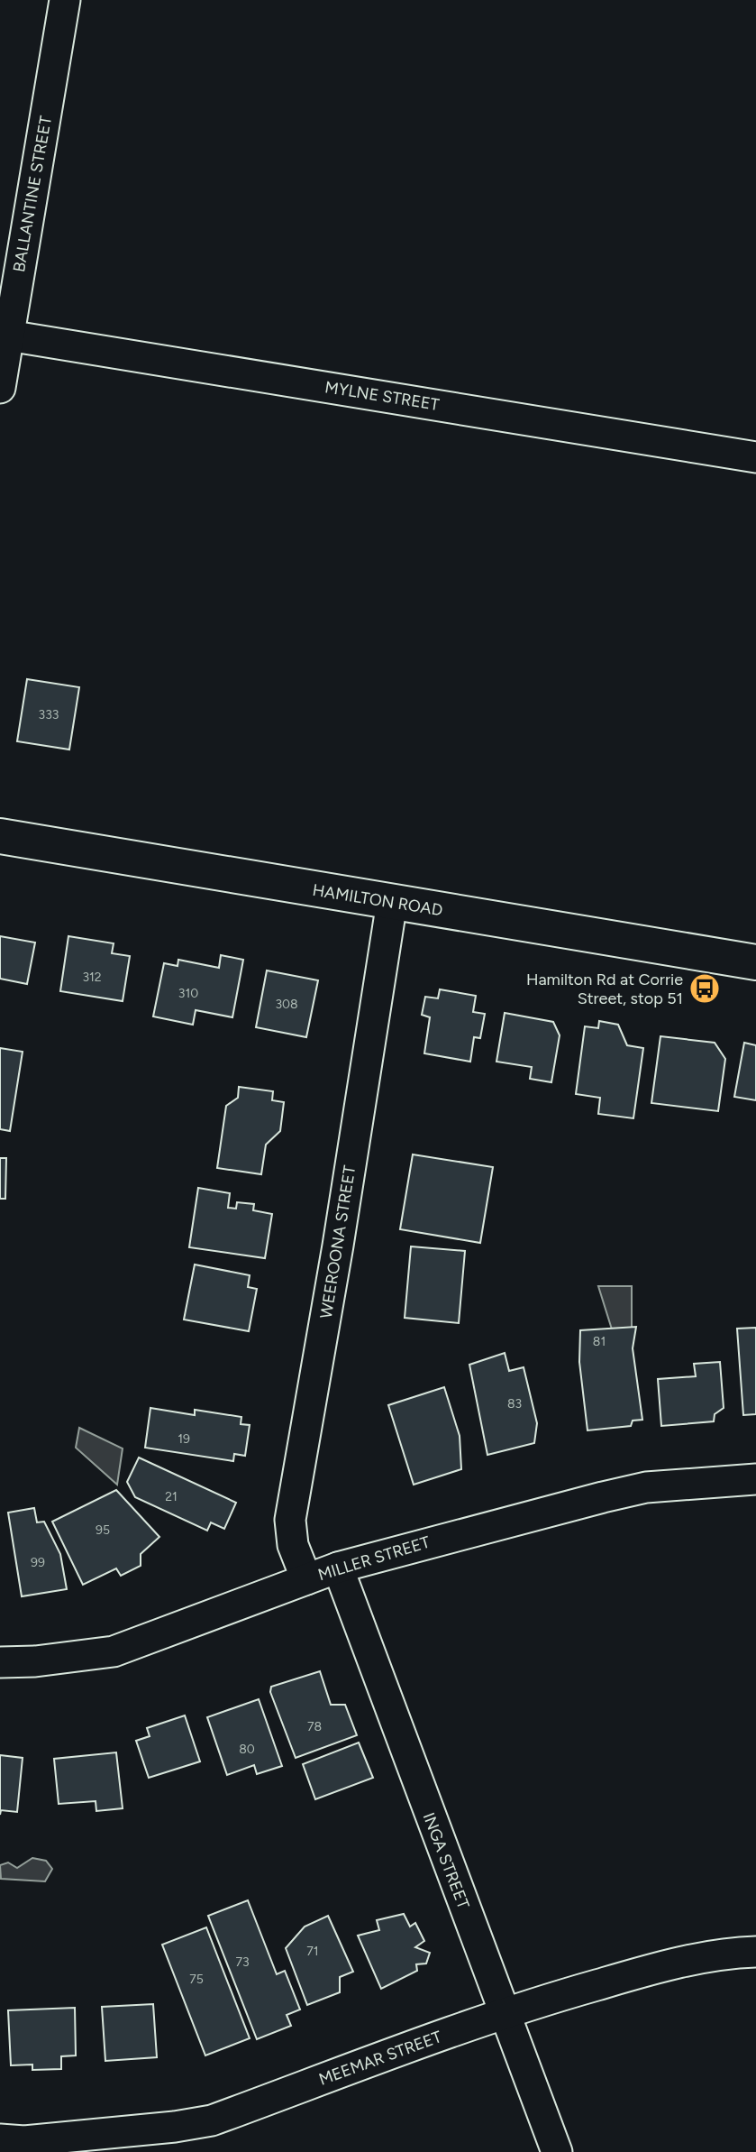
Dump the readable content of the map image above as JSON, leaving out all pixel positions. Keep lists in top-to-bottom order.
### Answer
{
  "streets": {
    "main road": ["HAMILTON ROAD"],
    "street": [
      "BALLANTINE STREET",
      "MYLNE STREET",
      "WEEROONA STREET",
      "MILLER STREET",
      "INGA STREET",
      "MEEMAR STREET"
    ]
  },
  "crossings": [
    ["BALLANTINE STREET", "MYLNE STREET"],
    ["HAMILTON ROAD", "WEEROONA STREET"],
    ["WEEROONA STREET", "MILLER STREET"],
    ["MILLER STREET", "INGA STREET"],
    ["INGA STREET", "MEEMAR STREET"]
  ],
  "places": {
    "bus stop": ["Hamilton Rd at Corrie Street, stop 51"]
  },
  "house_numbers": [
    "333",
    "312",
    "310",
    "308",
    "81",
    "83",
    "19",
    "21",
    "95",
    "99",
    "78",
    "80",
    "71",
    "73",
    "75"
  ]
}
